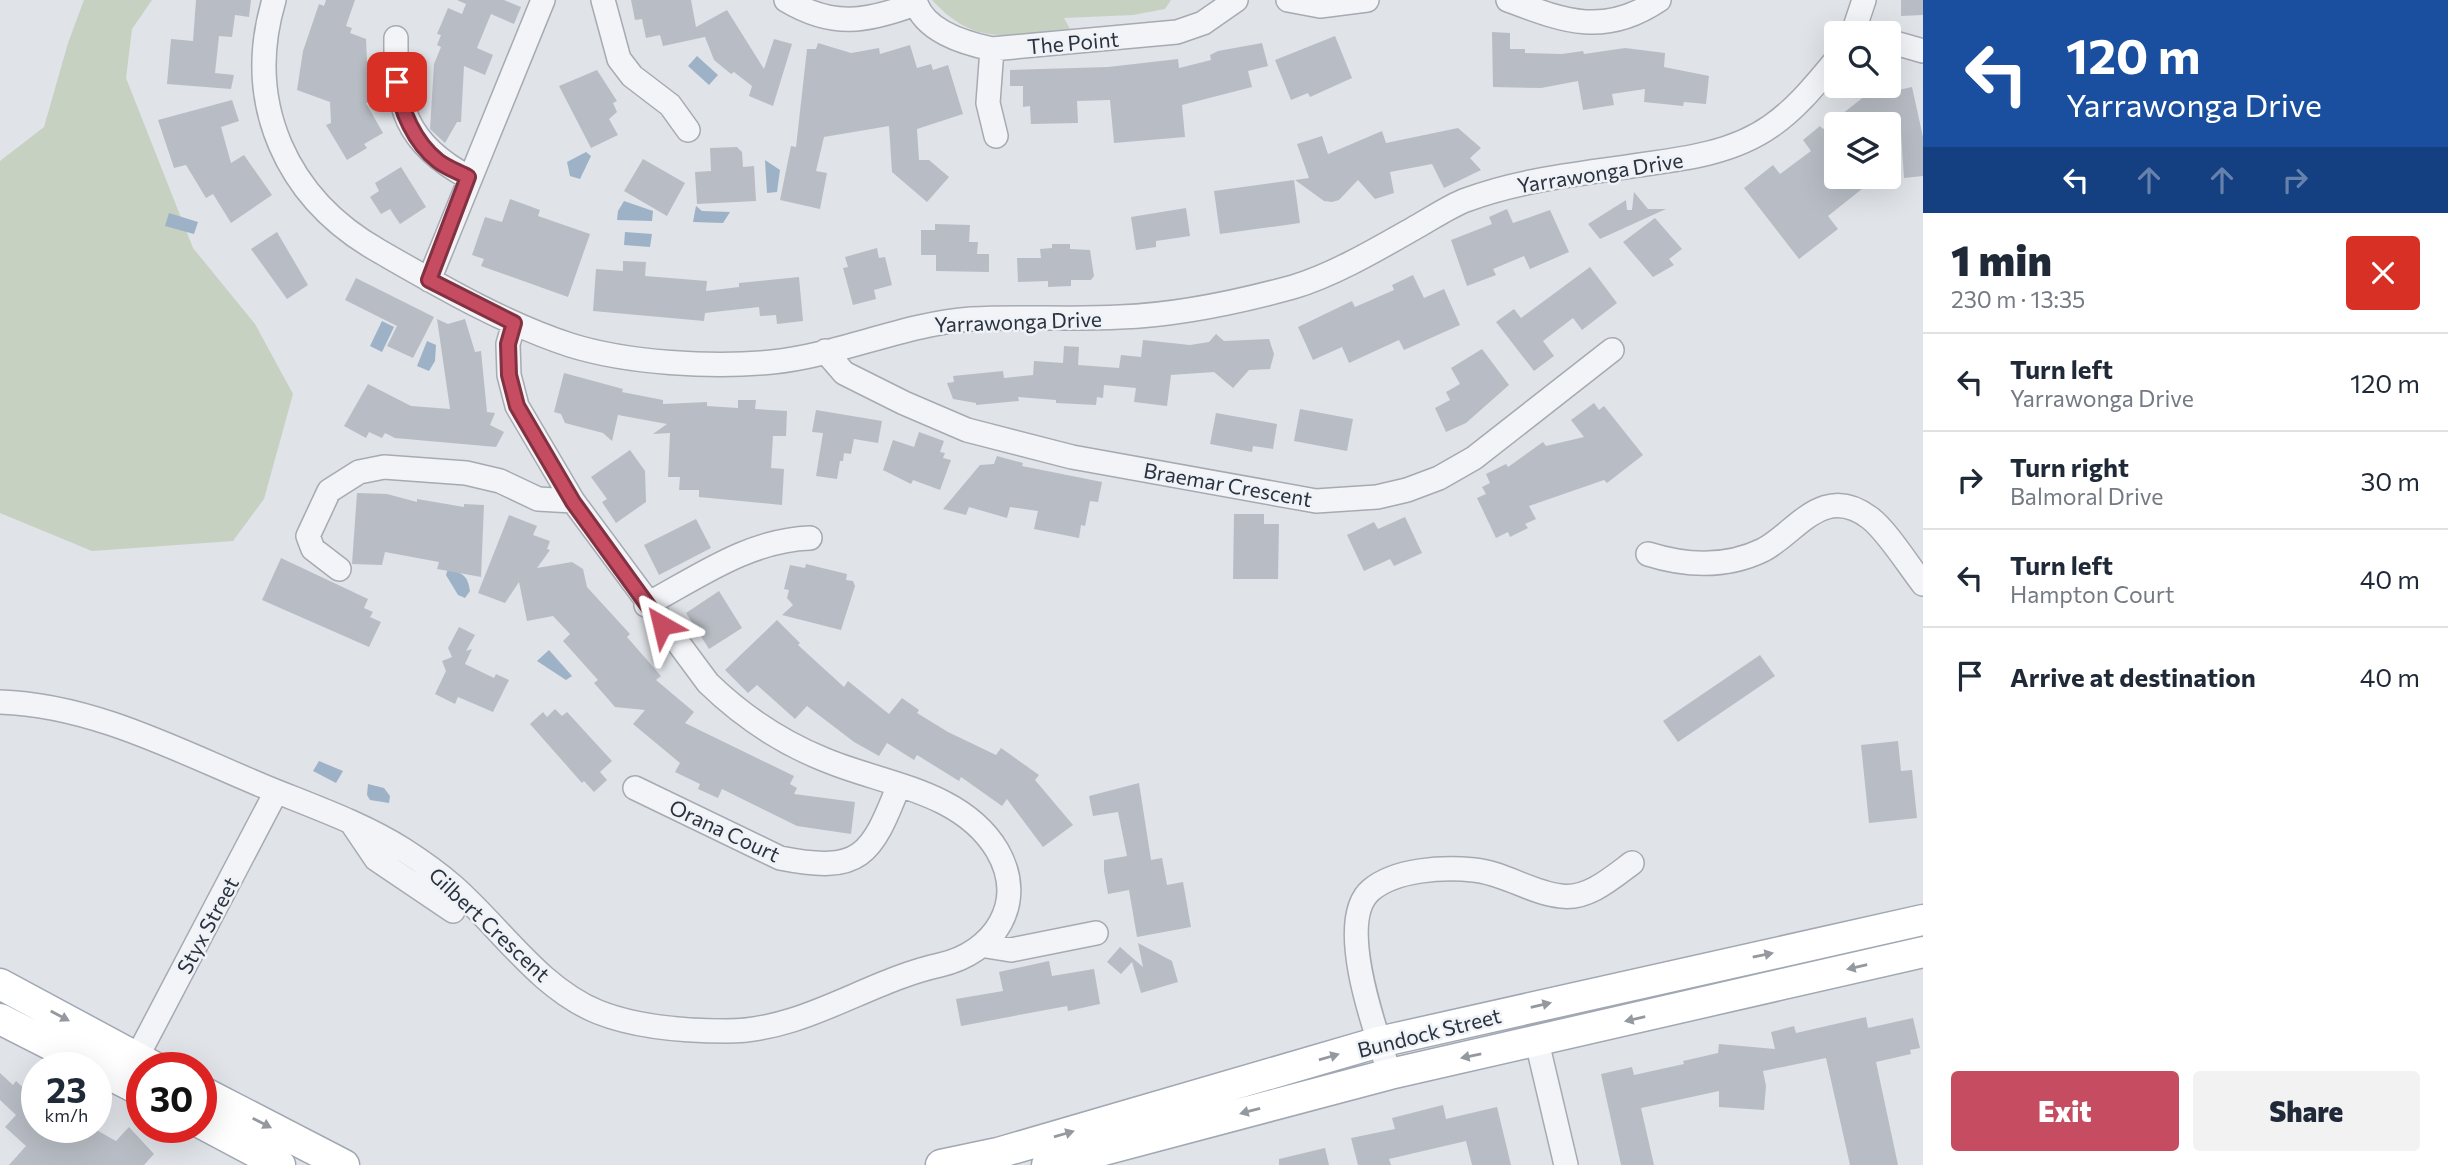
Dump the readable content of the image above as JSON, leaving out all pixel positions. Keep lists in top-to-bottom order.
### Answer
{
  "streets": {
    "main road": ["Bundock Street"],
    "street": [
      "The Point",
      "Yarrawonga Drive",
      "Braemar Crescent",
      "Orana Court",
      "Gilbert Crescent",
      "Styx Street"
    ]
  },
  "crossings": [
    ["Yarrawonga Drive", "Braemar Crescent"],
    ["Gilbert Crescent", "Styx Street"]
  ],
  "page": {
    "turn": ["120 m", "Yarrawonga Drive"],
    "heading": ["1 min", "230 m · 13:35"],
    "list": [
      {
        "name": "Turn left",
        "note": "Yarrawonga Drive",
        "value": "120 m"
      },
      {
        "name": "Turn right",
        "note": "Balmoral Drive",
        "value": "30 m"
      },
      {
        "name": "Turn left",
        "note": "Hampton Court",
        "value": "40 m"
      },
      {
        "name": "Arrive at destination",
        "value": "40 m"
      }
    ],
    "speed": "23 km/h",
    "limit": "30",
    "buttons": ["Exit", "Share"]
  }
}
